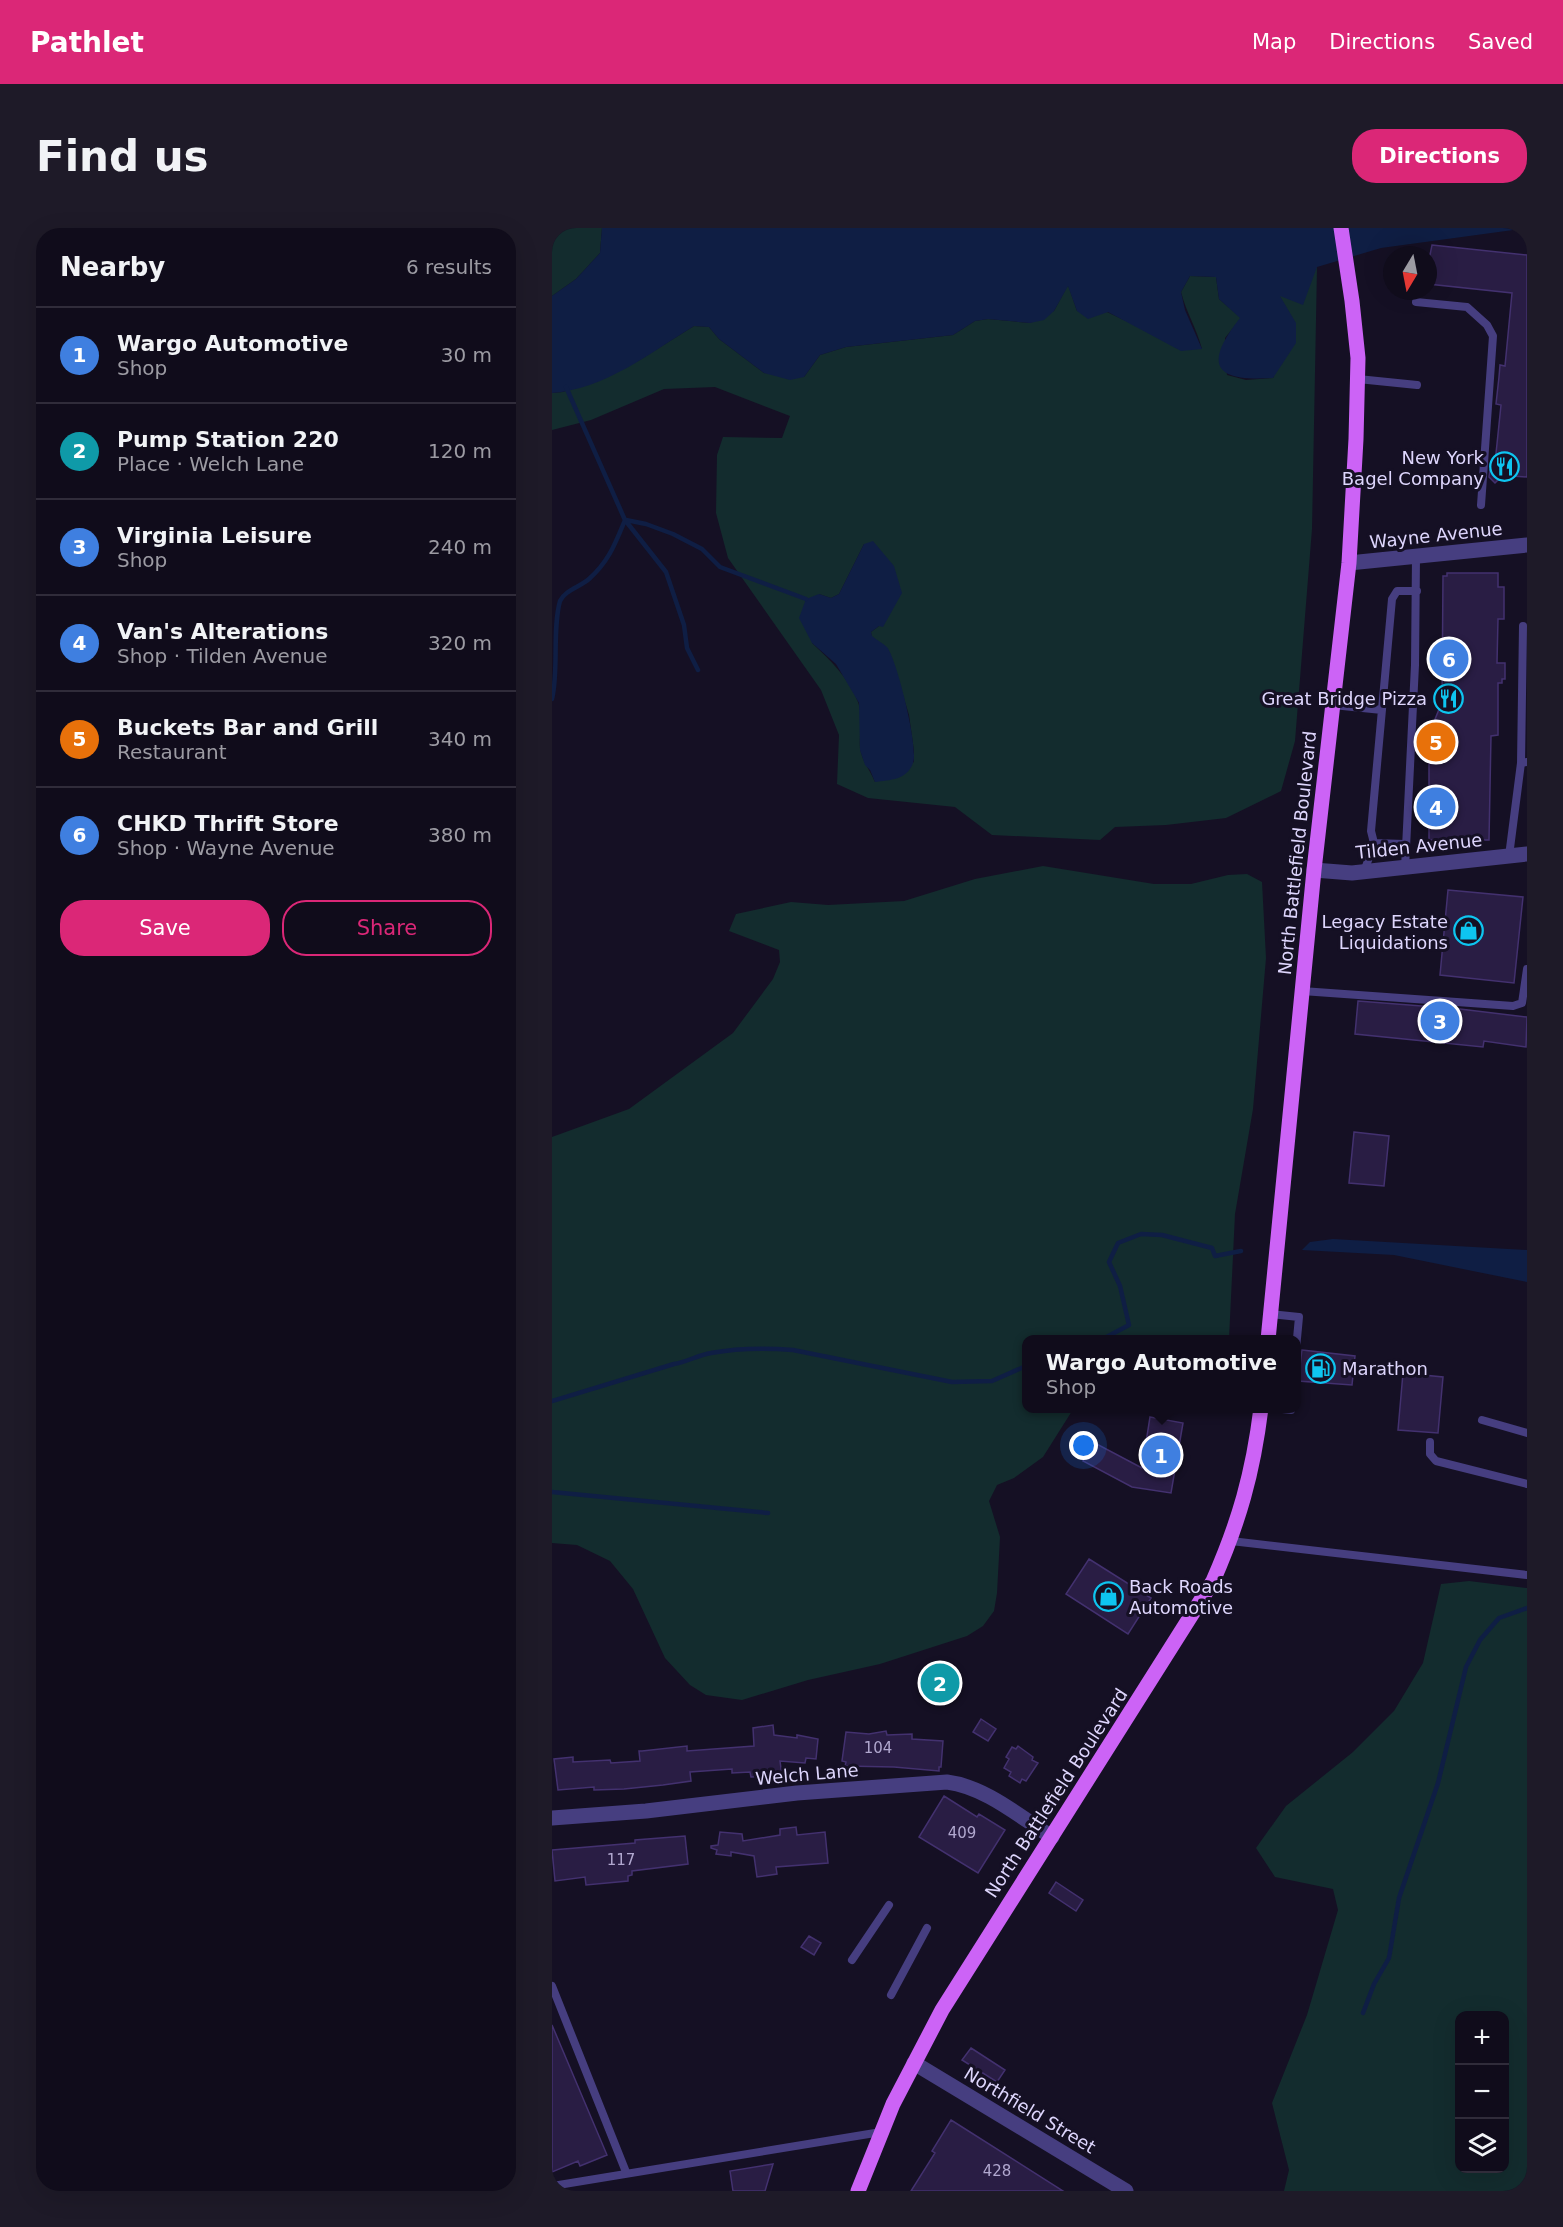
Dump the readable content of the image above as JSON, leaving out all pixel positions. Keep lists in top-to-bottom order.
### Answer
{
  "streets": {
    "main road": ["North Battlefield Boulevard"],
    "street": [
      "Wayne Avenue",
      "Tilden Avenue",
      "Welch Lane",
      "Northfield Street"
    ]
  },
  "crossings": [
    ["Wayne Avenue", "North Battlefield Boulevard"],
    ["Tilden Avenue", "North Battlefield Boulevard"],
    ["North Battlefield Boulevard", "Welch Lane"],
    ["North Battlefield Boulevard", "Northfield Street"]
  ],
  "places": {
    "restaurant": ["New York Bagel Company", "Great Bridge Pizza"],
    "shop": ["Legacy Estate Liquidations", "Back Roads Automotive"],
    "fuel station": ["Marathon"]
  },
  "house_numbers": [
    "104",
    "409",
    "117",
    "428"
  ],
  "north": "bottom",
  "page": {
    "header": "Pathlet",
    "nav": ["Map", "Directions", "Saved"],
    "buttons": [
      "Directions",
      ["Save", "Share"]
    ],
    "title": "Find us",
    "heading": ["Nearby", "6 results"],
    "list": [
      {
        "mark": "1",
        "name": "Wargo Automotive",
        "note": "Shop",
        "value": "30 m"
      },
      {
        "mark": "2",
        "name": "Pump Station 220",
        "note": "Place · Welch Lane",
        "value": "120 m"
      },
      {
        "mark": "3",
        "name": "Virginia Leisure",
        "note": "Shop",
        "value": "240 m"
      },
      {
        "mark": "4",
        "name": "Van's Alterations",
        "note": "Shop · Tilden Avenue",
        "value": "320 m"
      },
      {
        "mark": "5",
        "name": "Buckets Bar and Grill",
        "note": "Restaurant",
        "value": "340 m"
      },
      {
        "mark": "6",
        "name": "CHKD Thrift Store",
        "note": "Shop · Wayne Avenue",
        "value": "380 m"
      }
    ],
    "pins": [
      "6",
      "5",
      "4",
      "3",
      "1",
      "2"
    ],
    "popup": ["Wargo Automotive", "Shop"],
    "map_buttons": ["+", "−"]
  }
}
